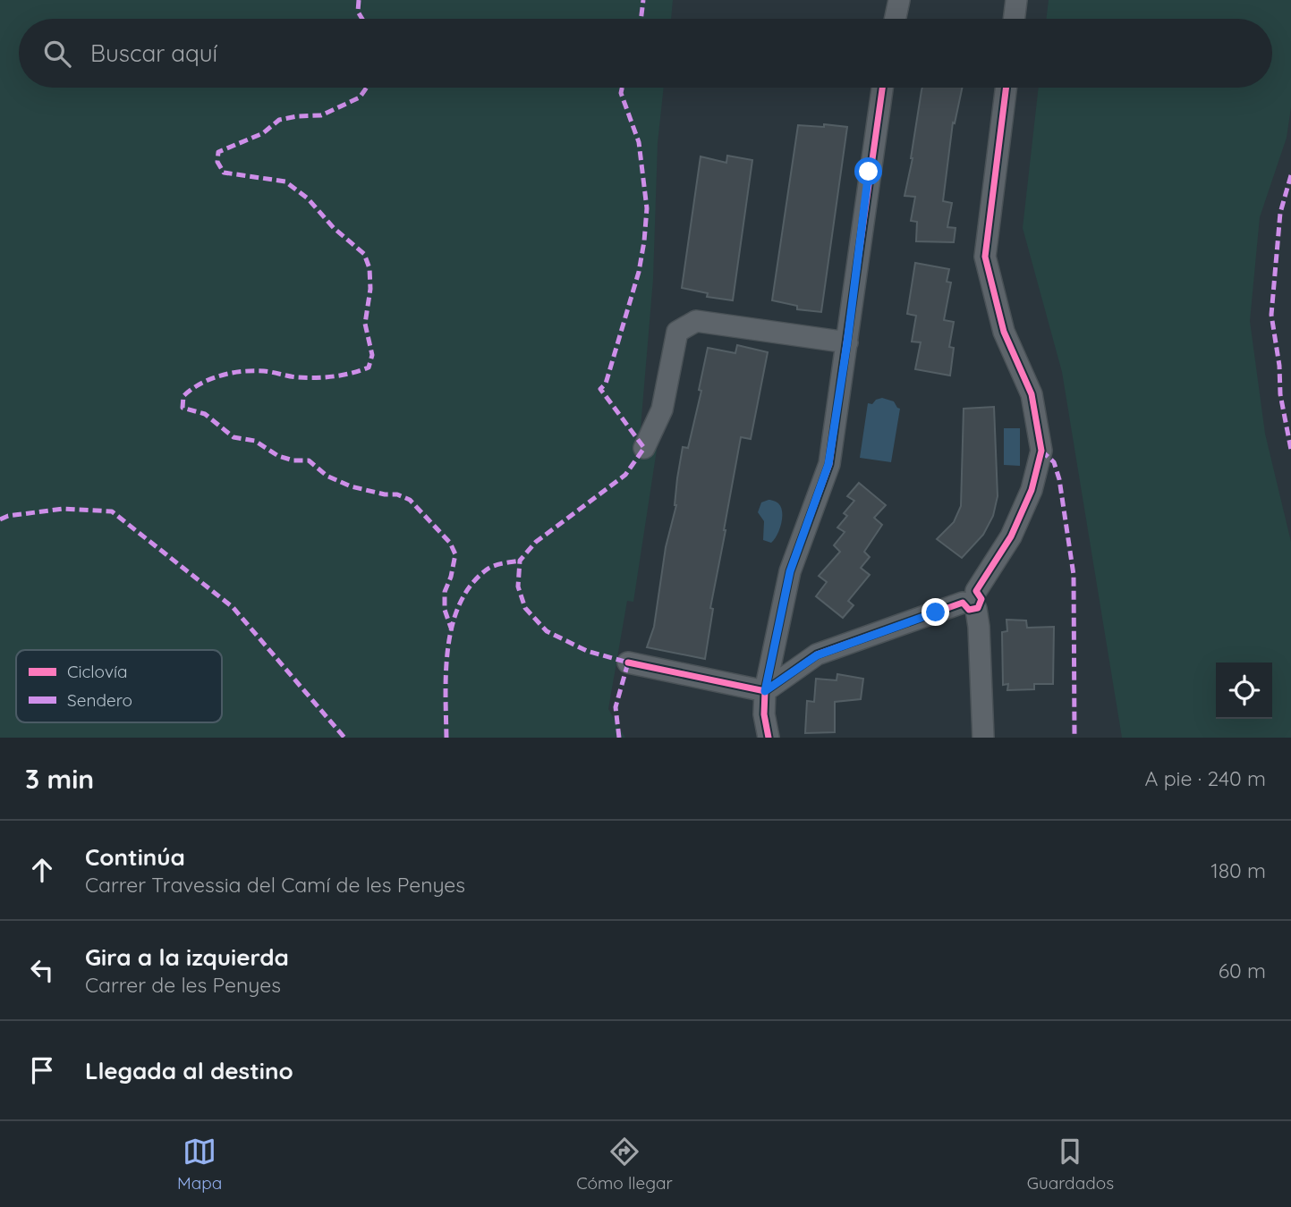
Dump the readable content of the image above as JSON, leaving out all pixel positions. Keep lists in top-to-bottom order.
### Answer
{
  "legend": ["Ciclovía", "Sendero"],
  "page": {
    "search": "Buscar aquí",
    "heading": ["3 min", "A pie · 240 m"],
    "list": [
      ["Continúa", "Carrer Travessia del Camí de les Penyes", "180 m"],
      ["Gira a la izquierda", "Carrer de les Penyes", "60 m"],
      "Llegada al destino"
    ],
    "nav": ["Mapa", "Cómo llegar", "Guardados"]
  }
}
